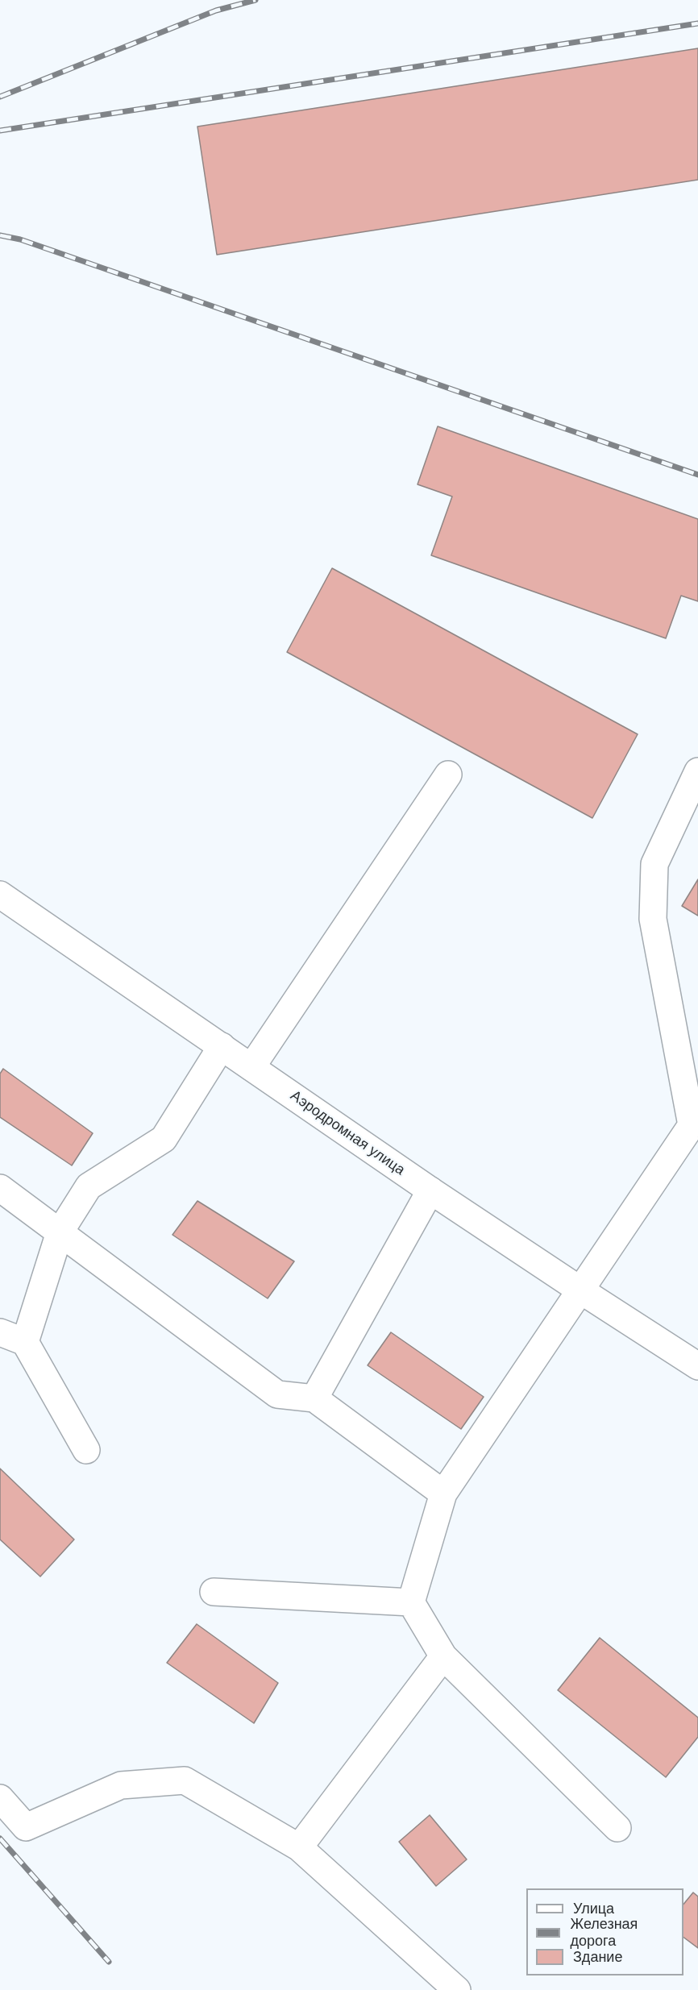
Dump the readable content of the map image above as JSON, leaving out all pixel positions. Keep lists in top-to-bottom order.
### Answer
{
  "streets": {
    "main road": ["Аэродромная улица"]
  },
  "legend": ["Улица", "Железная дорога", "Здание"]
}
